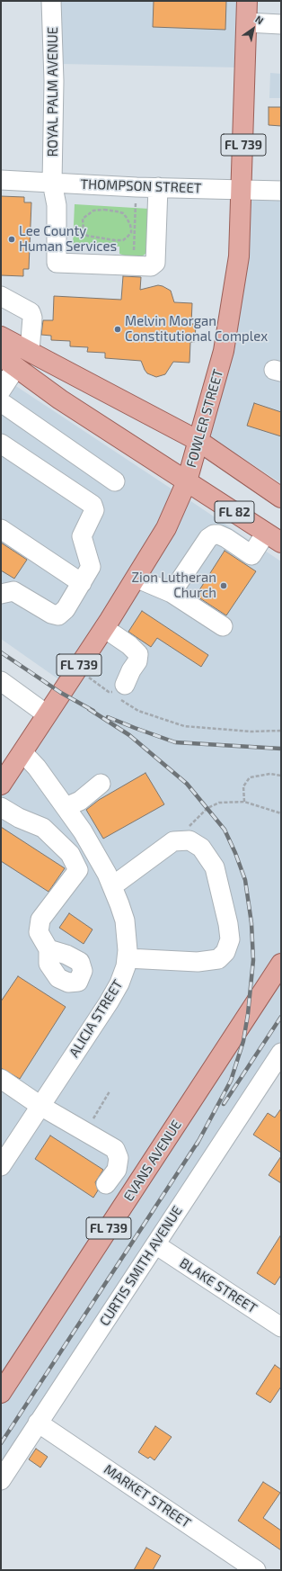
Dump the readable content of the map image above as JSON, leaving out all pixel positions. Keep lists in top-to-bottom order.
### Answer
{
  "streets": {
    "main road": [
      "FL 739",
      "FOWLER STREET",
      "FL 82",
      "EVANS AVENUE"
    ],
    "street": [
      "ROYAL PALM AVENUE",
      "THOMPSON STREET",
      "ALICIA STREET",
      "CURTIS SMITH AVENUE",
      "BLAKE STREET",
      "MARKET STREET"
    ]
  },
  "crossings": [
    ["ROYAL PALM AVENUE", "THOMPSON STREET"],
    ["THOMPSON STREET", "FOWLER STREET"],
    ["FOWLER STREET", "FL 82"],
    ["FOWLER STREET", "ALICIA STREET"],
    ["CURTIS SMITH AVENUE", "BLAKE STREET"],
    ["CURTIS SMITH AVENUE", "MARKET STREET"]
  ],
  "places": ["Lee County Human Services", "Melvin Morgan Constitutional Complex", "Zion Lutheran Church"],
  "north": "top right"
}
